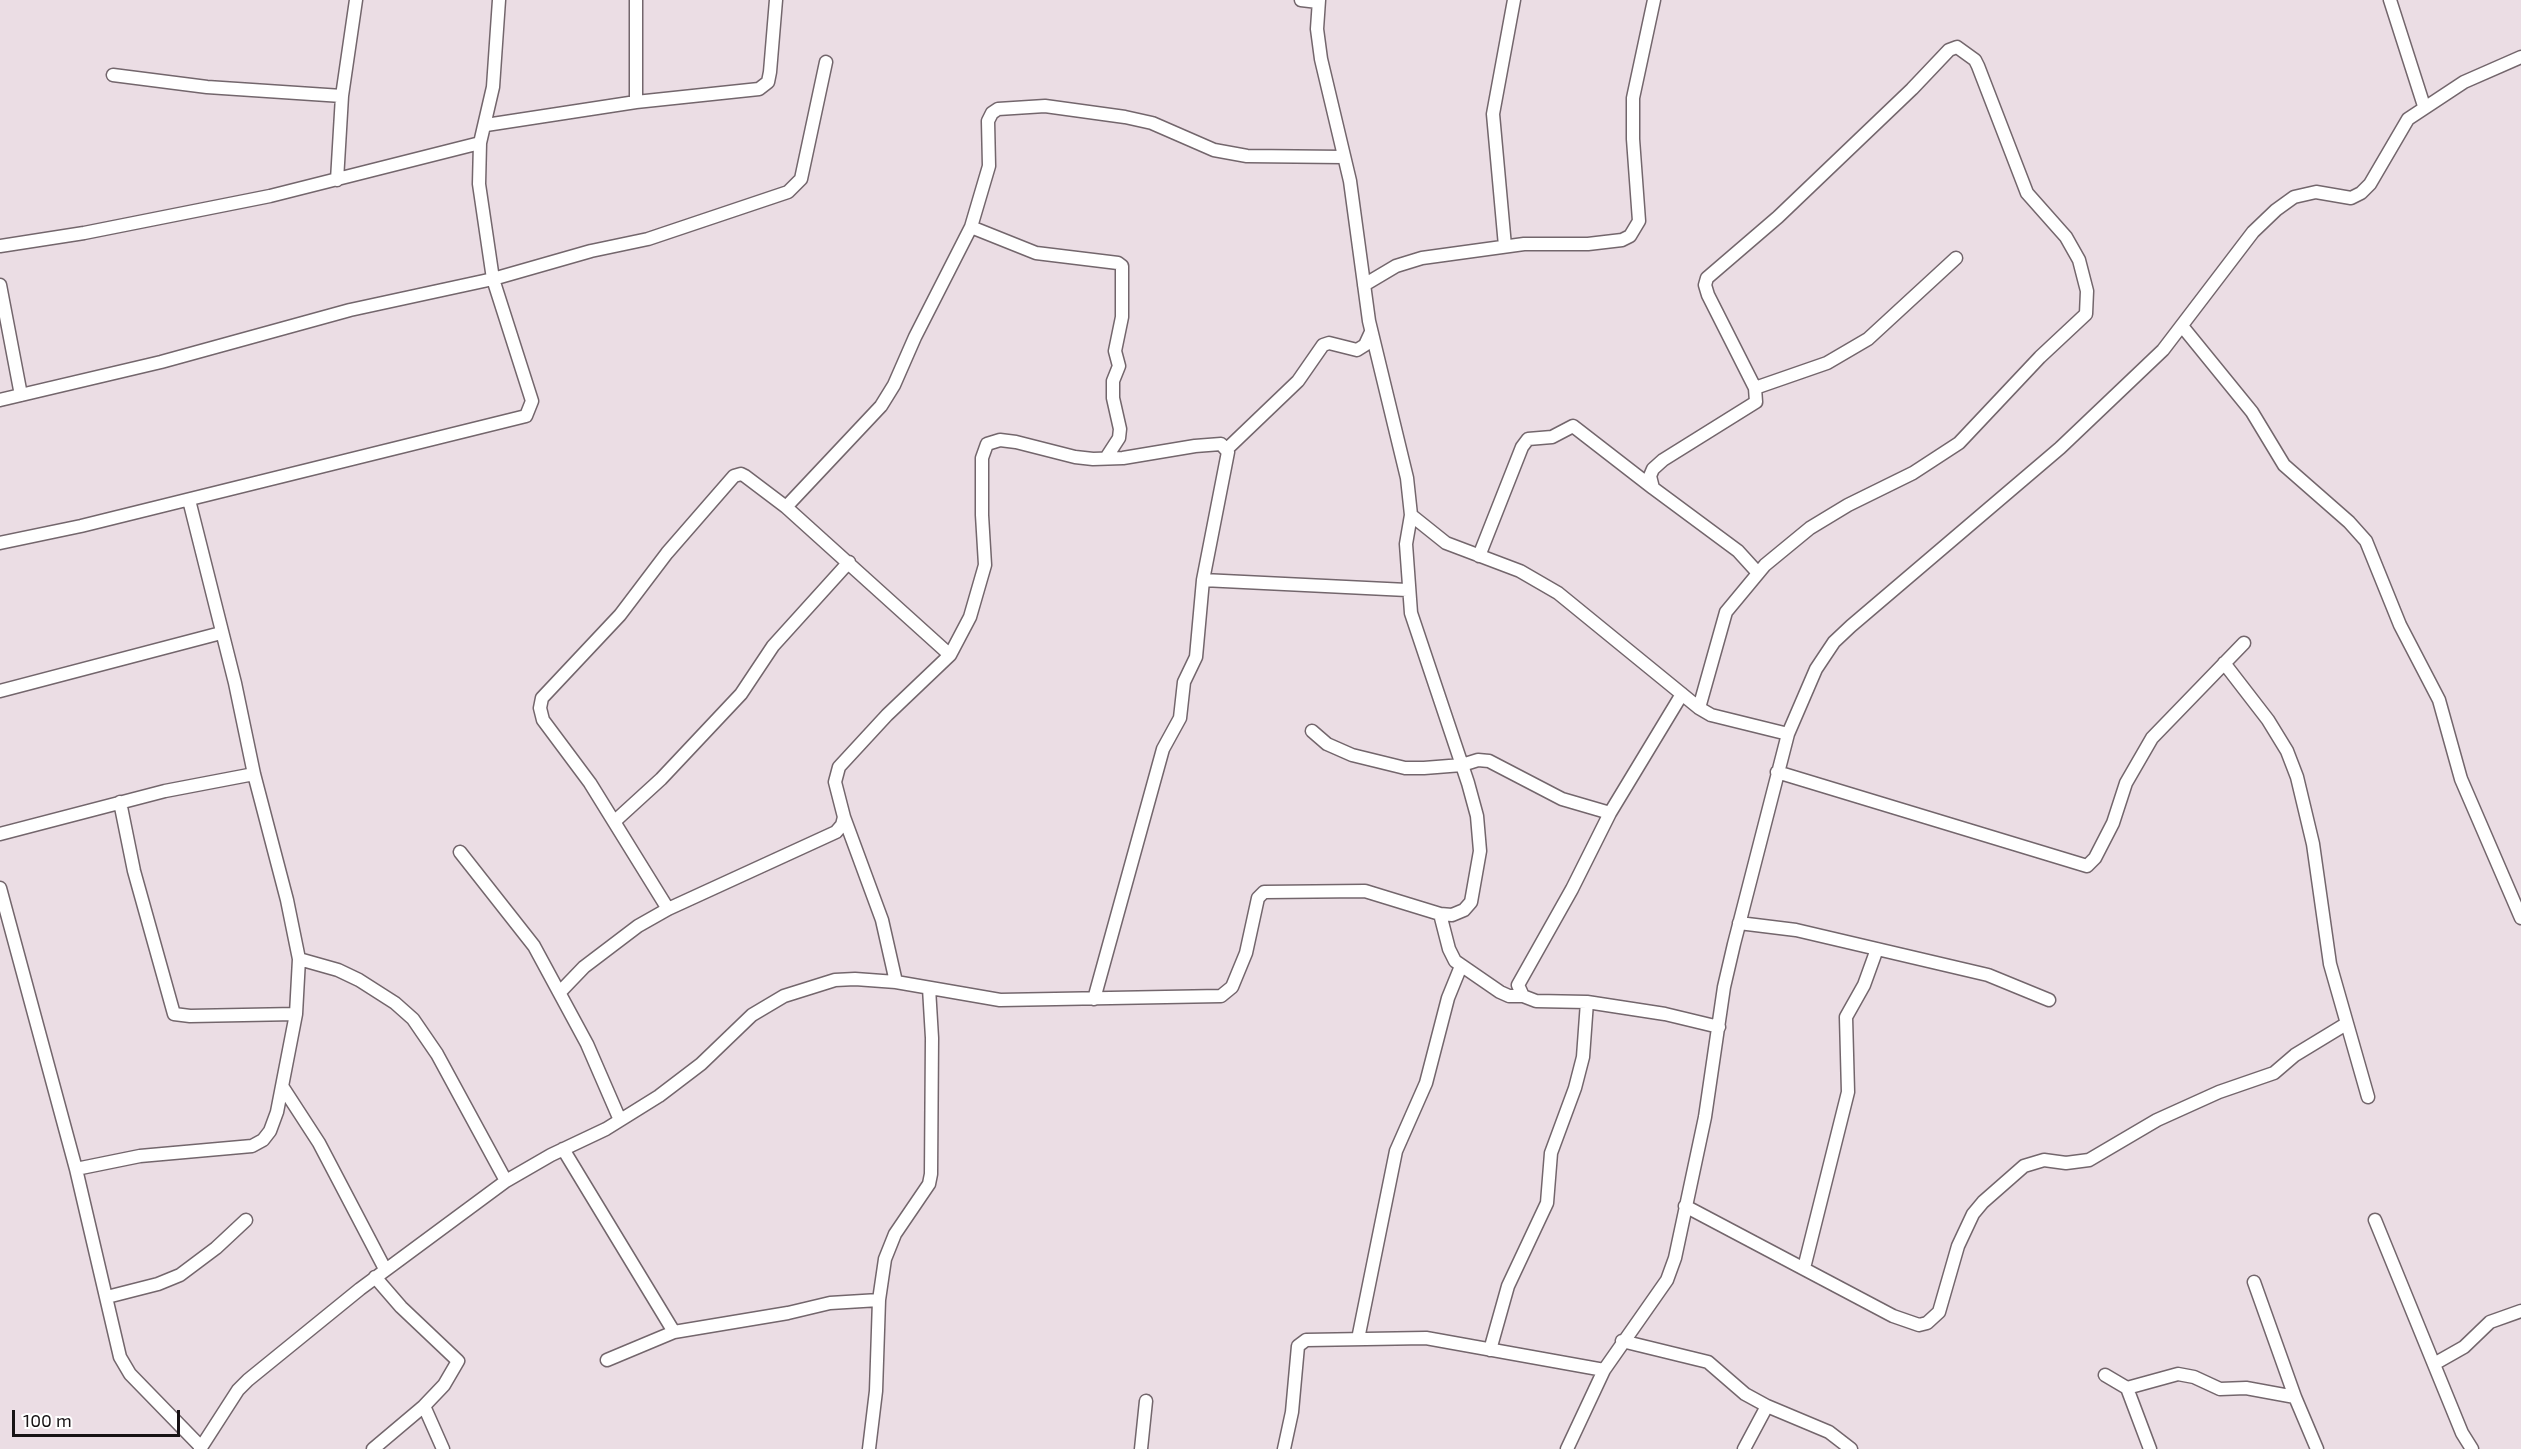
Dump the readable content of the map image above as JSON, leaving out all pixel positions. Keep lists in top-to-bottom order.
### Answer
{
  "scale_bar": "100 m"
}
